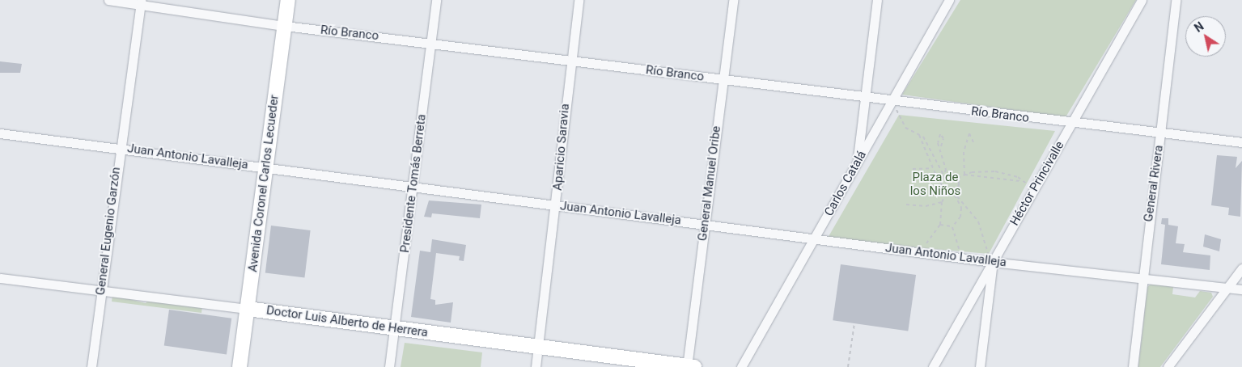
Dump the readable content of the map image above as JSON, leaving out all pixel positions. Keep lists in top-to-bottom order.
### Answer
{
  "streets": {
    "main road": ["Avenida Coronel Carlos Lecueder", "Doctor Luis Alberto de Herrera"],
    "street": [
      "Río Branco",
      "Aparicio Saravia",
      "Juan Antonio Lavalleja",
      "Presidente Tomás Berreta",
      "General Manuel Oribe",
      "Carlos Catalá",
      "Héctor Princivalle",
      "General Rivera",
      "General Eugenio Garzón"
    ]
  },
  "crossings": [
    ["Río Branco", "Aparicio Saravia"],
    ["Río Branco", "Avenida Coronel Carlos Lecueder"],
    ["Río Branco", "Presidente Tomás Berreta"],
    ["Río Branco", "General Manuel Oribe"],
    ["Río Branco", "Carlos Catalá"],
    ["Río Branco", "Héctor Princivalle"],
    ["Río Branco", "General Rivera"],
    ["Río Branco", "General Eugenio Garzón"],
    ["Aparicio Saravia", "Juan Antonio Lavalleja"],
    ["Aparicio Saravia", "Doctor Luis Alberto de Herrera"],
    ["Juan Antonio Lavalleja", "Avenida Coronel Carlos Lecueder"],
    ["Juan Antonio Lavalleja", "Presidente Tomás Berreta"],
    ["Juan Antonio Lavalleja", "General Manuel Oribe"],
    ["Juan Antonio Lavalleja", "Carlos Catalá"],
    ["Juan Antonio Lavalleja", "Héctor Princivalle"],
    ["Juan Antonio Lavalleja", "General Rivera"],
    ["Juan Antonio Lavalleja", "General Eugenio Garzón"],
    ["Avenida Coronel Carlos Lecueder", "Doctor Luis Alberto de Herrera"],
    ["Presidente Tomás Berreta", "Doctor Luis Alberto de Herrera"],
    ["General Manuel Oribe", "Doctor Luis Alberto de Herrera"],
    ["General Eugenio Garzón", "Doctor Luis Alberto de Herrera"]
  ],
  "parks": ["Plaza de los Niños"],
  "north": "top left"
}
